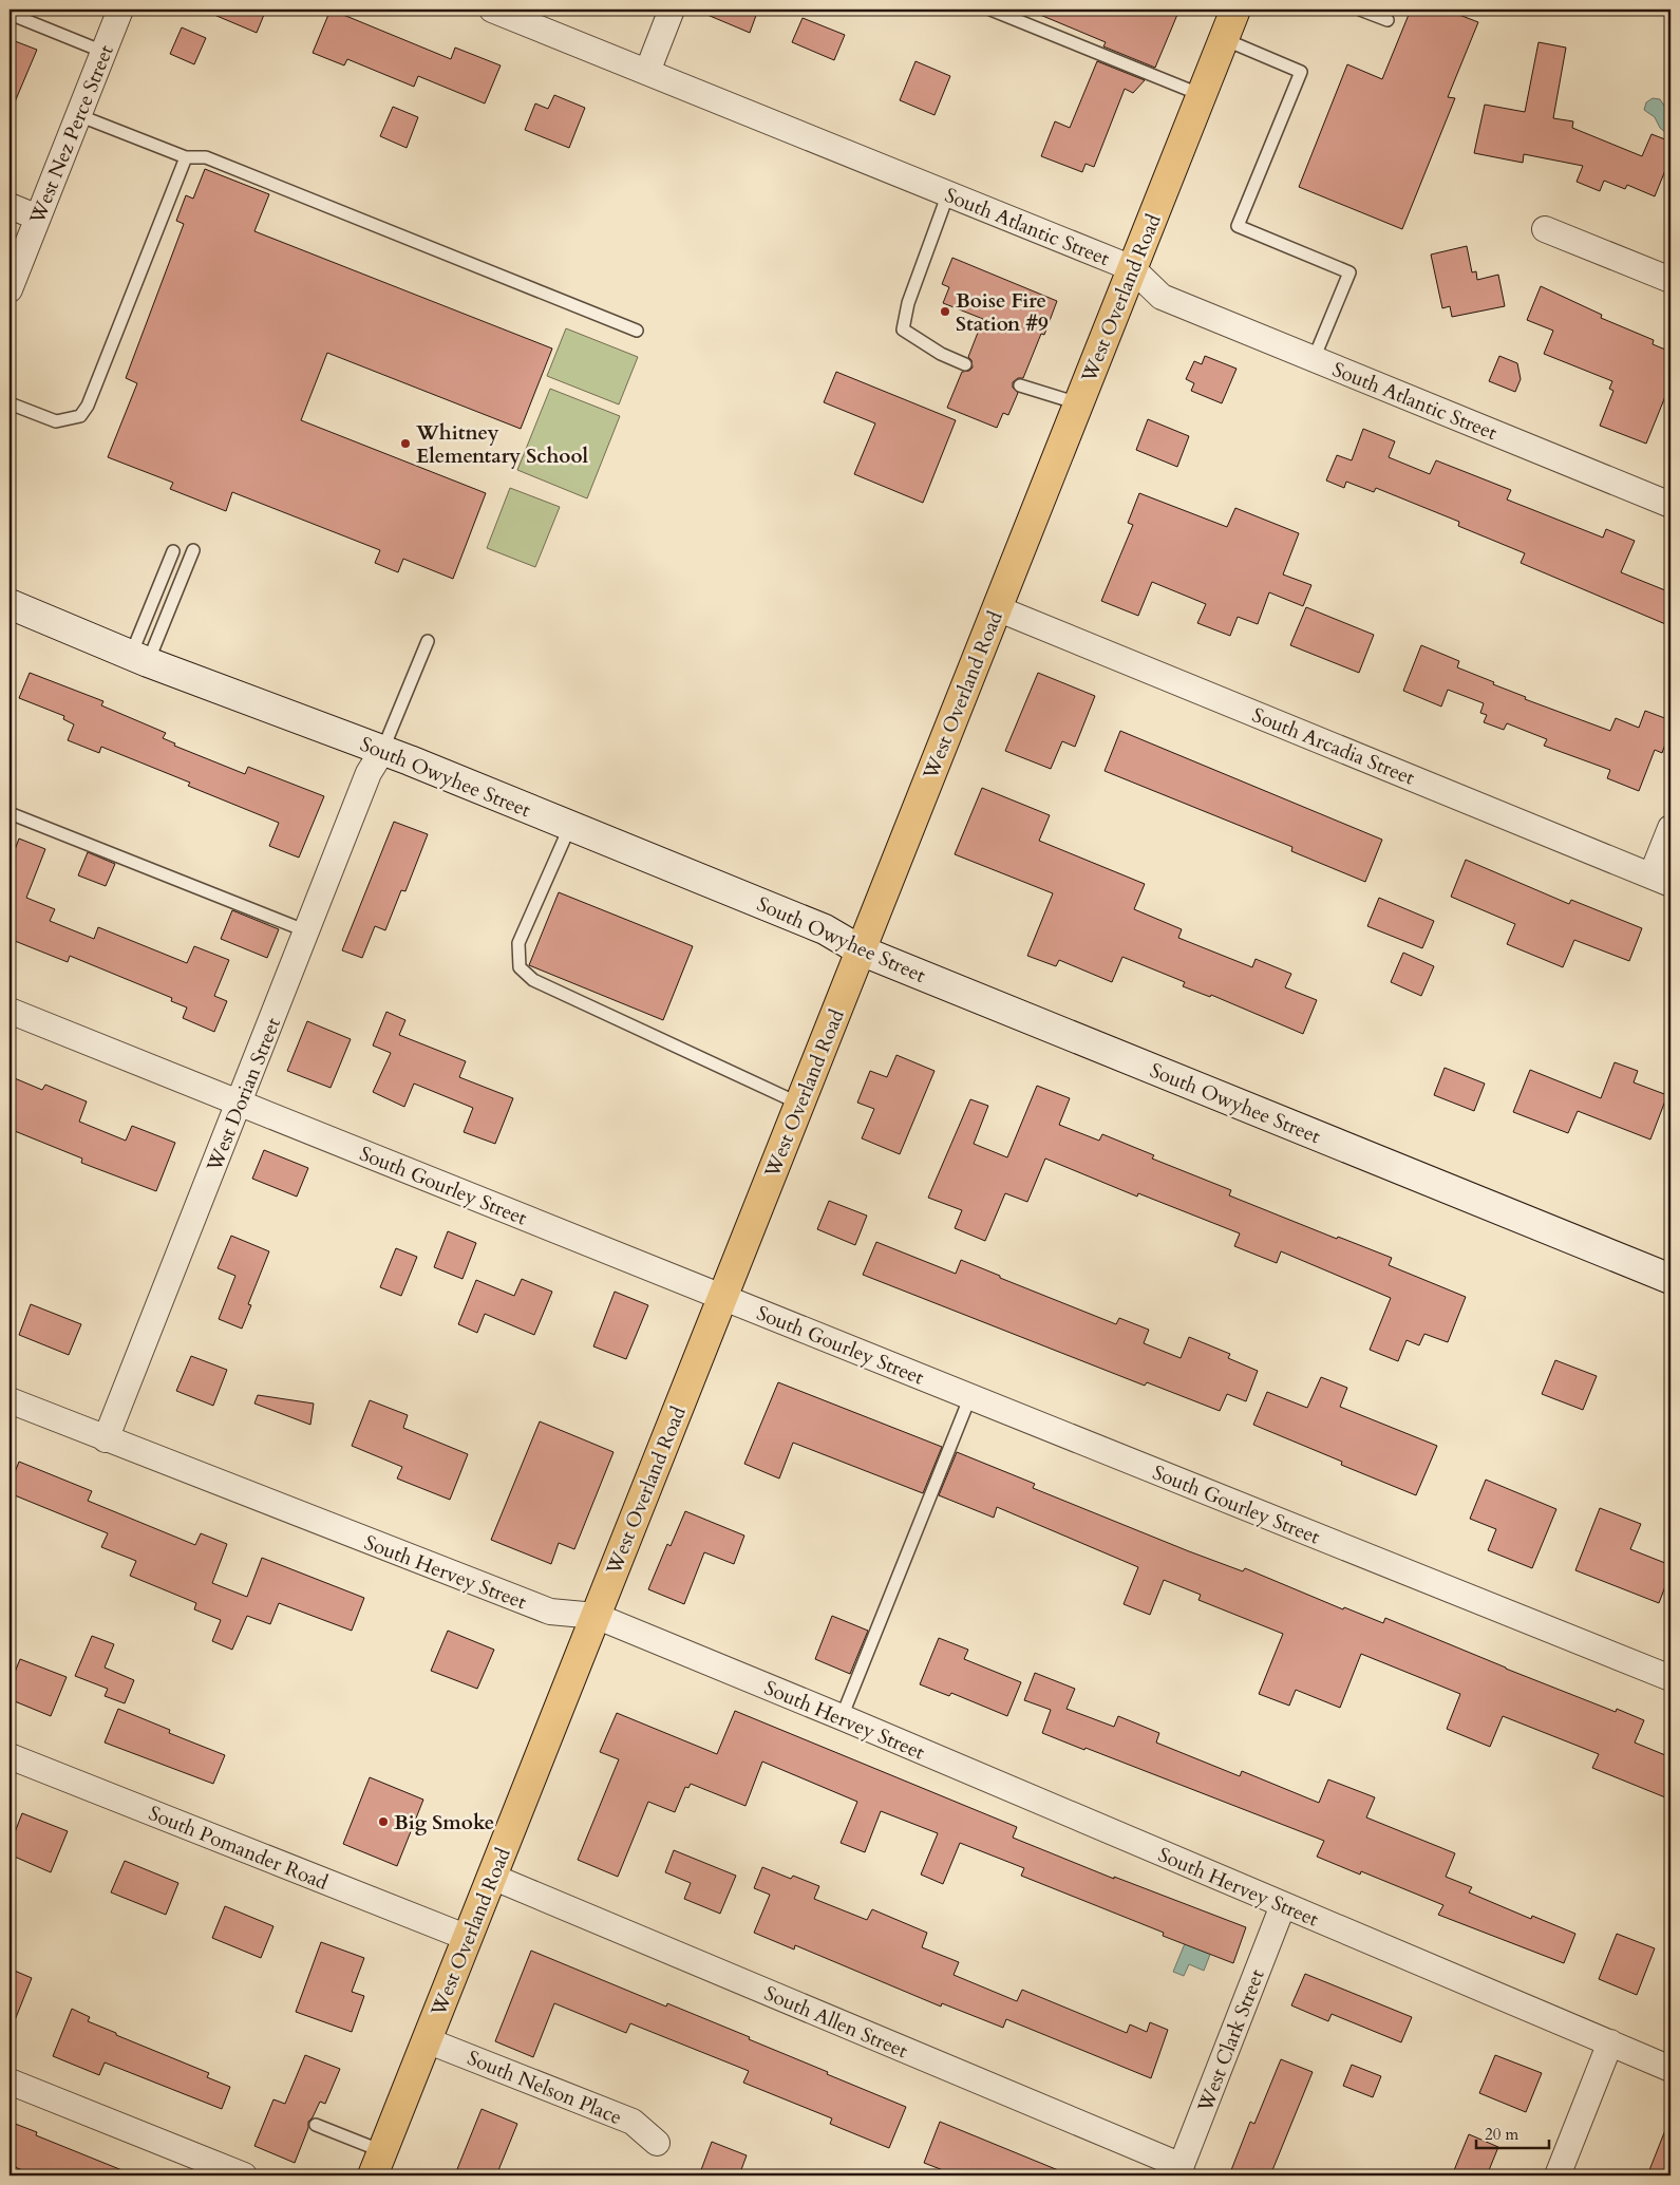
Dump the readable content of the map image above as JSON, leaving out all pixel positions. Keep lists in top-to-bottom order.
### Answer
{
  "streets": {
    "main road": ["West Overland Road"],
    "street": [
      "West Nez Perce Street",
      "South Atlantic Street",
      "South Arcadia Street",
      "South Owyhee Street",
      "West Dorian Street",
      "South Gourley Street",
      "South Hervey Street",
      "South Pomander Road",
      "South Allen Street",
      "West Clark Street",
      "South Nelson Place"
    ]
  },
  "crossings": [
    ["South Atlantic Street", "West Overland Road"],
    ["West Overland Road", "South Arcadia Street"],
    ["West Overland Road", "South Owyhee Street"],
    ["West Overland Road", "South Gourley Street"],
    ["West Overland Road", "South Hervey Street"],
    ["West Overland Road", "South Pomander Road"],
    ["West Overland Road", "South Allen Street"],
    ["West Overland Road", "South Nelson Place"],
    ["South Owyhee Street", "West Dorian Street"],
    ["West Dorian Street", "South Gourley Street"],
    ["West Dorian Street", "South Hervey Street"],
    ["South Hervey Street", "West Clark Street"],
    ["South Allen Street", "West Clark Street"]
  ],
  "places": ["Boise Fire Station #9", "Whitney Elementary School", "Big Smoke"],
  "scale_bar": "20 m"
}
